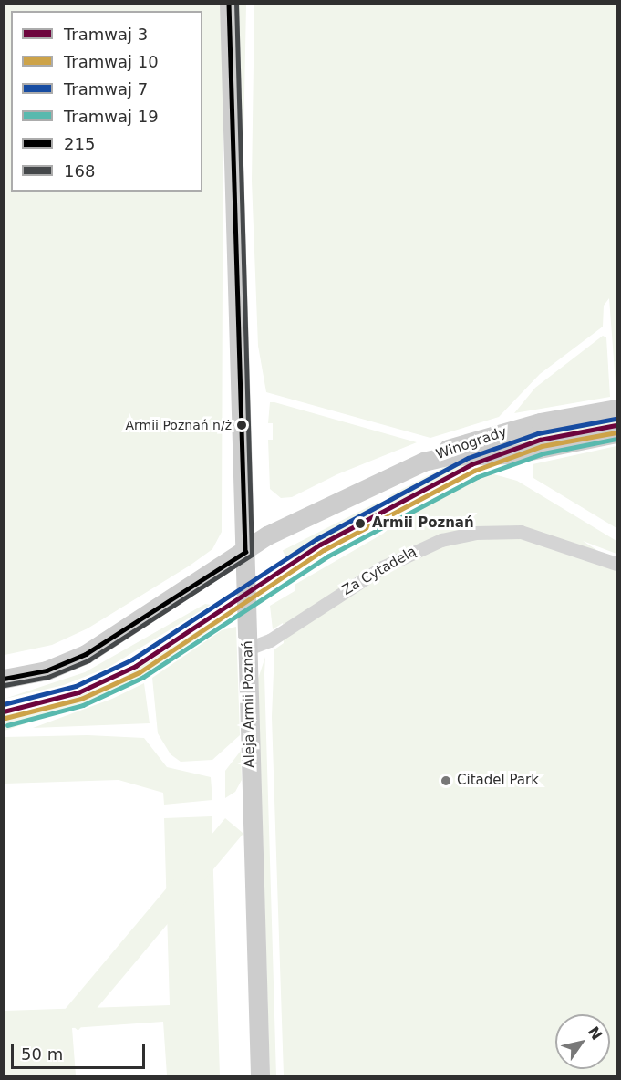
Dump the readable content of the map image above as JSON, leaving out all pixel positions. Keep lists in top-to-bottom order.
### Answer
{
  "streets": {
    "street": ["Winogrady", "Za Cytadelą", "Aleja Armii Poznań"]
  },
  "crossings": [
    ["Winogrady", "Aleja Armii Poznań"],
    ["Za Cytadelą", "Aleja Armii Poznań"]
  ],
  "places": ["Armii Poznań n/ż", "Armii Poznań", "Citadel Park"],
  "lines": [
    "transit line 215",
    "transit line 168",
    "tram line 7",
    "tram line 3",
    "tram line 10",
    "tram line 19"
  ],
  "legend": [
    "Tramwaj 3",
    "Tramwaj 10",
    "Tramwaj 7",
    "Tramwaj 19",
    "215",
    "168"
  ],
  "scale_bar": "50 m",
  "north": "top right"
}
